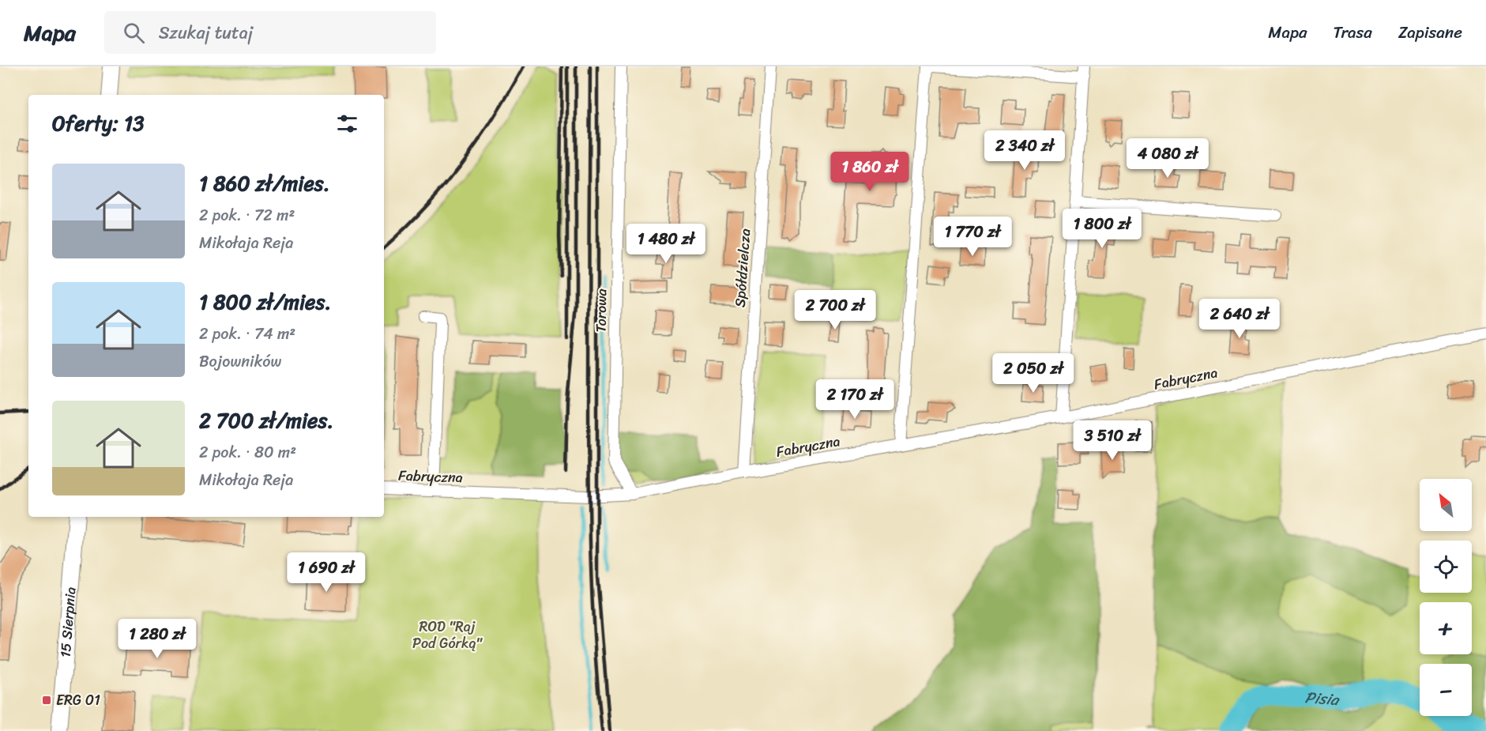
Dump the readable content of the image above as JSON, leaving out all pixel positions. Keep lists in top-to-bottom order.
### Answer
{
  "streets": {
    "main road": ["15 Sierpnia"],
    "street": ["Spółdzielcza", "Torowa", "Fabryczna"]
  },
  "crossings": [
    ["Spółdzielcza", "Fabryczna"],
    ["Torowa", "Fabryczna"]
  ],
  "water": ["Pisia"],
  "parks": ["ROD \"Raj Pod Górką\""],
  "places": {
    "transit": ["ERG 01"]
  },
  "north": "top left",
  "page": {
    "header": "Mapa",
    "search": "Szukaj tutaj",
    "nav": ["Mapa", "Trasa", "Zapisane"],
    "heading": "Oferty: 13",
    "price": [
      "2 340 zł",
      "4 080 zł",
      "1 860 zł",
      "1 800 zł",
      "1 770 zł",
      "1 480 zł",
      "2 700 zł",
      "2 640 zł",
      "2 050 zł",
      "2 170 zł",
      "3 510 zł",
      "1 690 zł",
      "1 280 zł"
    ],
    "list": [
      {
        "name": "1 860 zł/mies.",
        "note": "2 pok. · 72 m² · Mikołaja Reja"
      },
      {
        "name": "1 800 zł/mies.",
        "note": "2 pok. · 74 m² · Bojowników"
      },
      {
        "name": "2 700 zł/mies.",
        "note": "2 pok. · 80 m² · Mikołaja Reja"
      }
    ],
    "map_buttons": ["+", "−"]
  }
}
